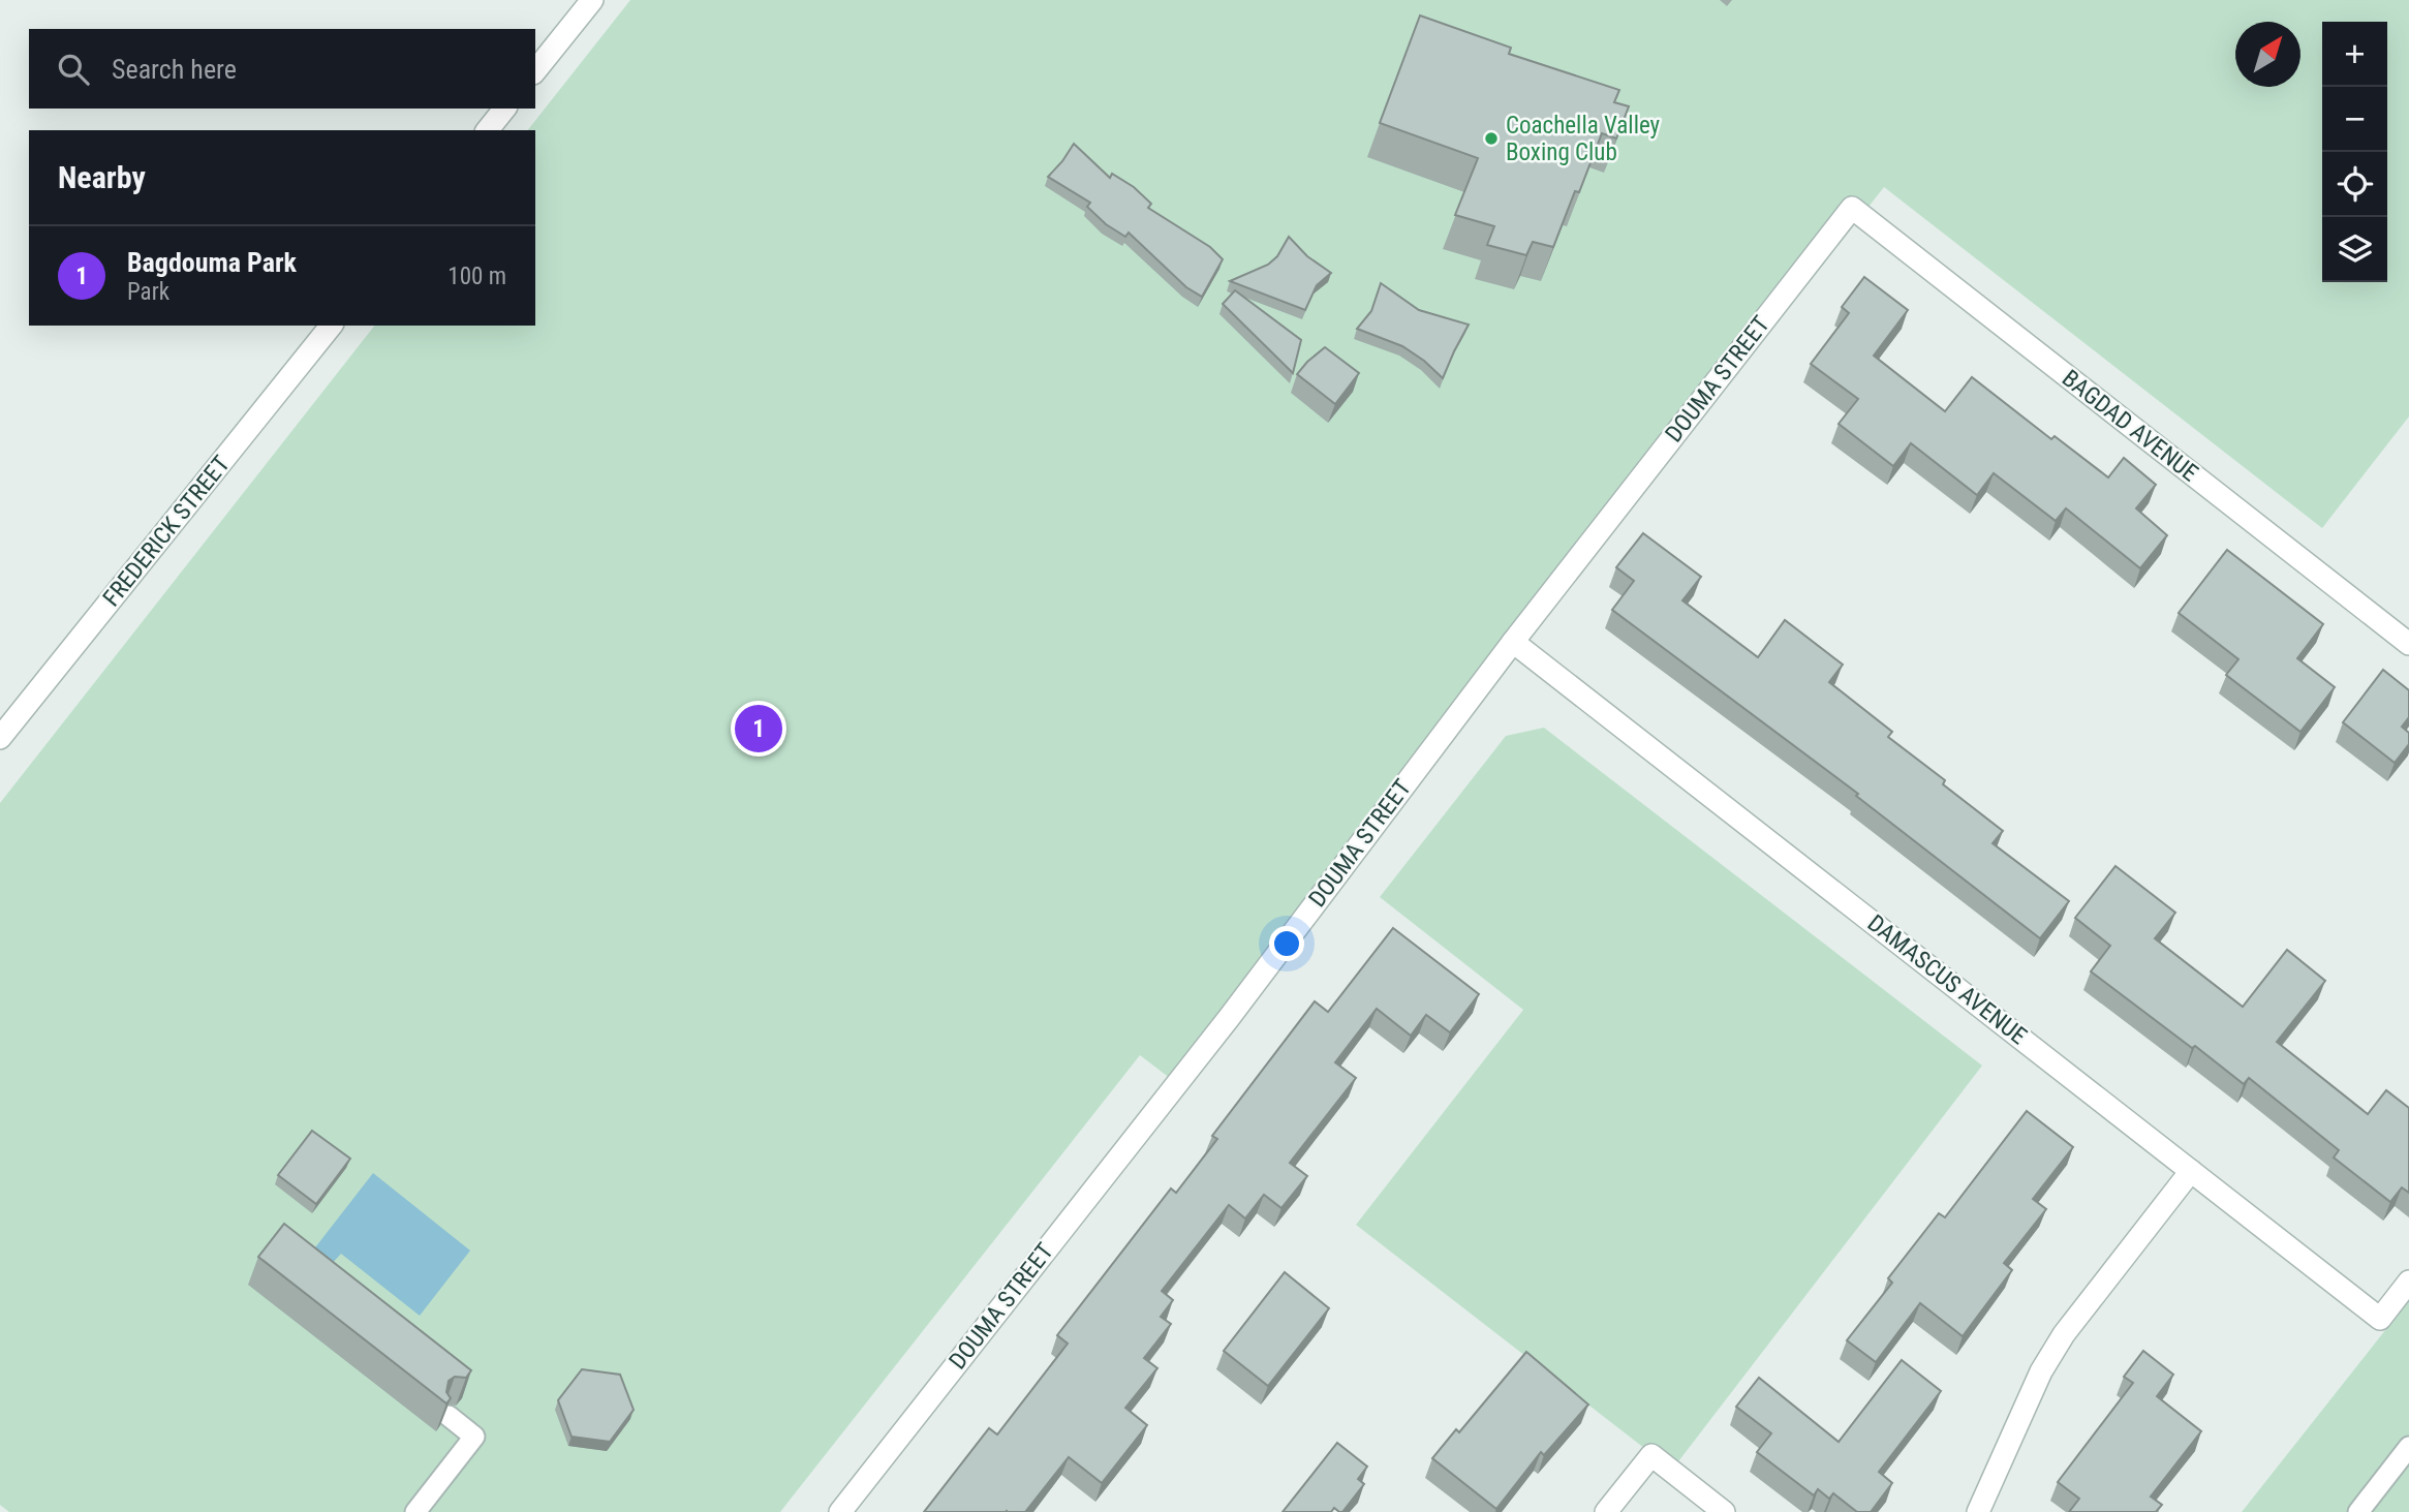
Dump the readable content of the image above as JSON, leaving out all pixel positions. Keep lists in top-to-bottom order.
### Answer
{
  "streets": {
    "street": [
      "DOUMA STREET",
      "BAGDAD AVENUE",
      "FREDERICK STREET",
      "DAMASCUS AVENUE"
    ]
  },
  "crossings": [
    ["DOUMA STREET", "BAGDAD AVENUE"],
    ["DOUMA STREET", "DAMASCUS AVENUE"]
  ],
  "places": ["Coachella Valley Boxing Club"],
  "north": "top right",
  "page": {
    "map_buttons": ["+", "−"],
    "search": "Search here",
    "heading": "Nearby",
    "list": [
      {
        "mark": "1",
        "name": "Bagdouma Park",
        "note": "Park",
        "value": "100 m"
      }
    ],
    "pins": "1"
  }
}
